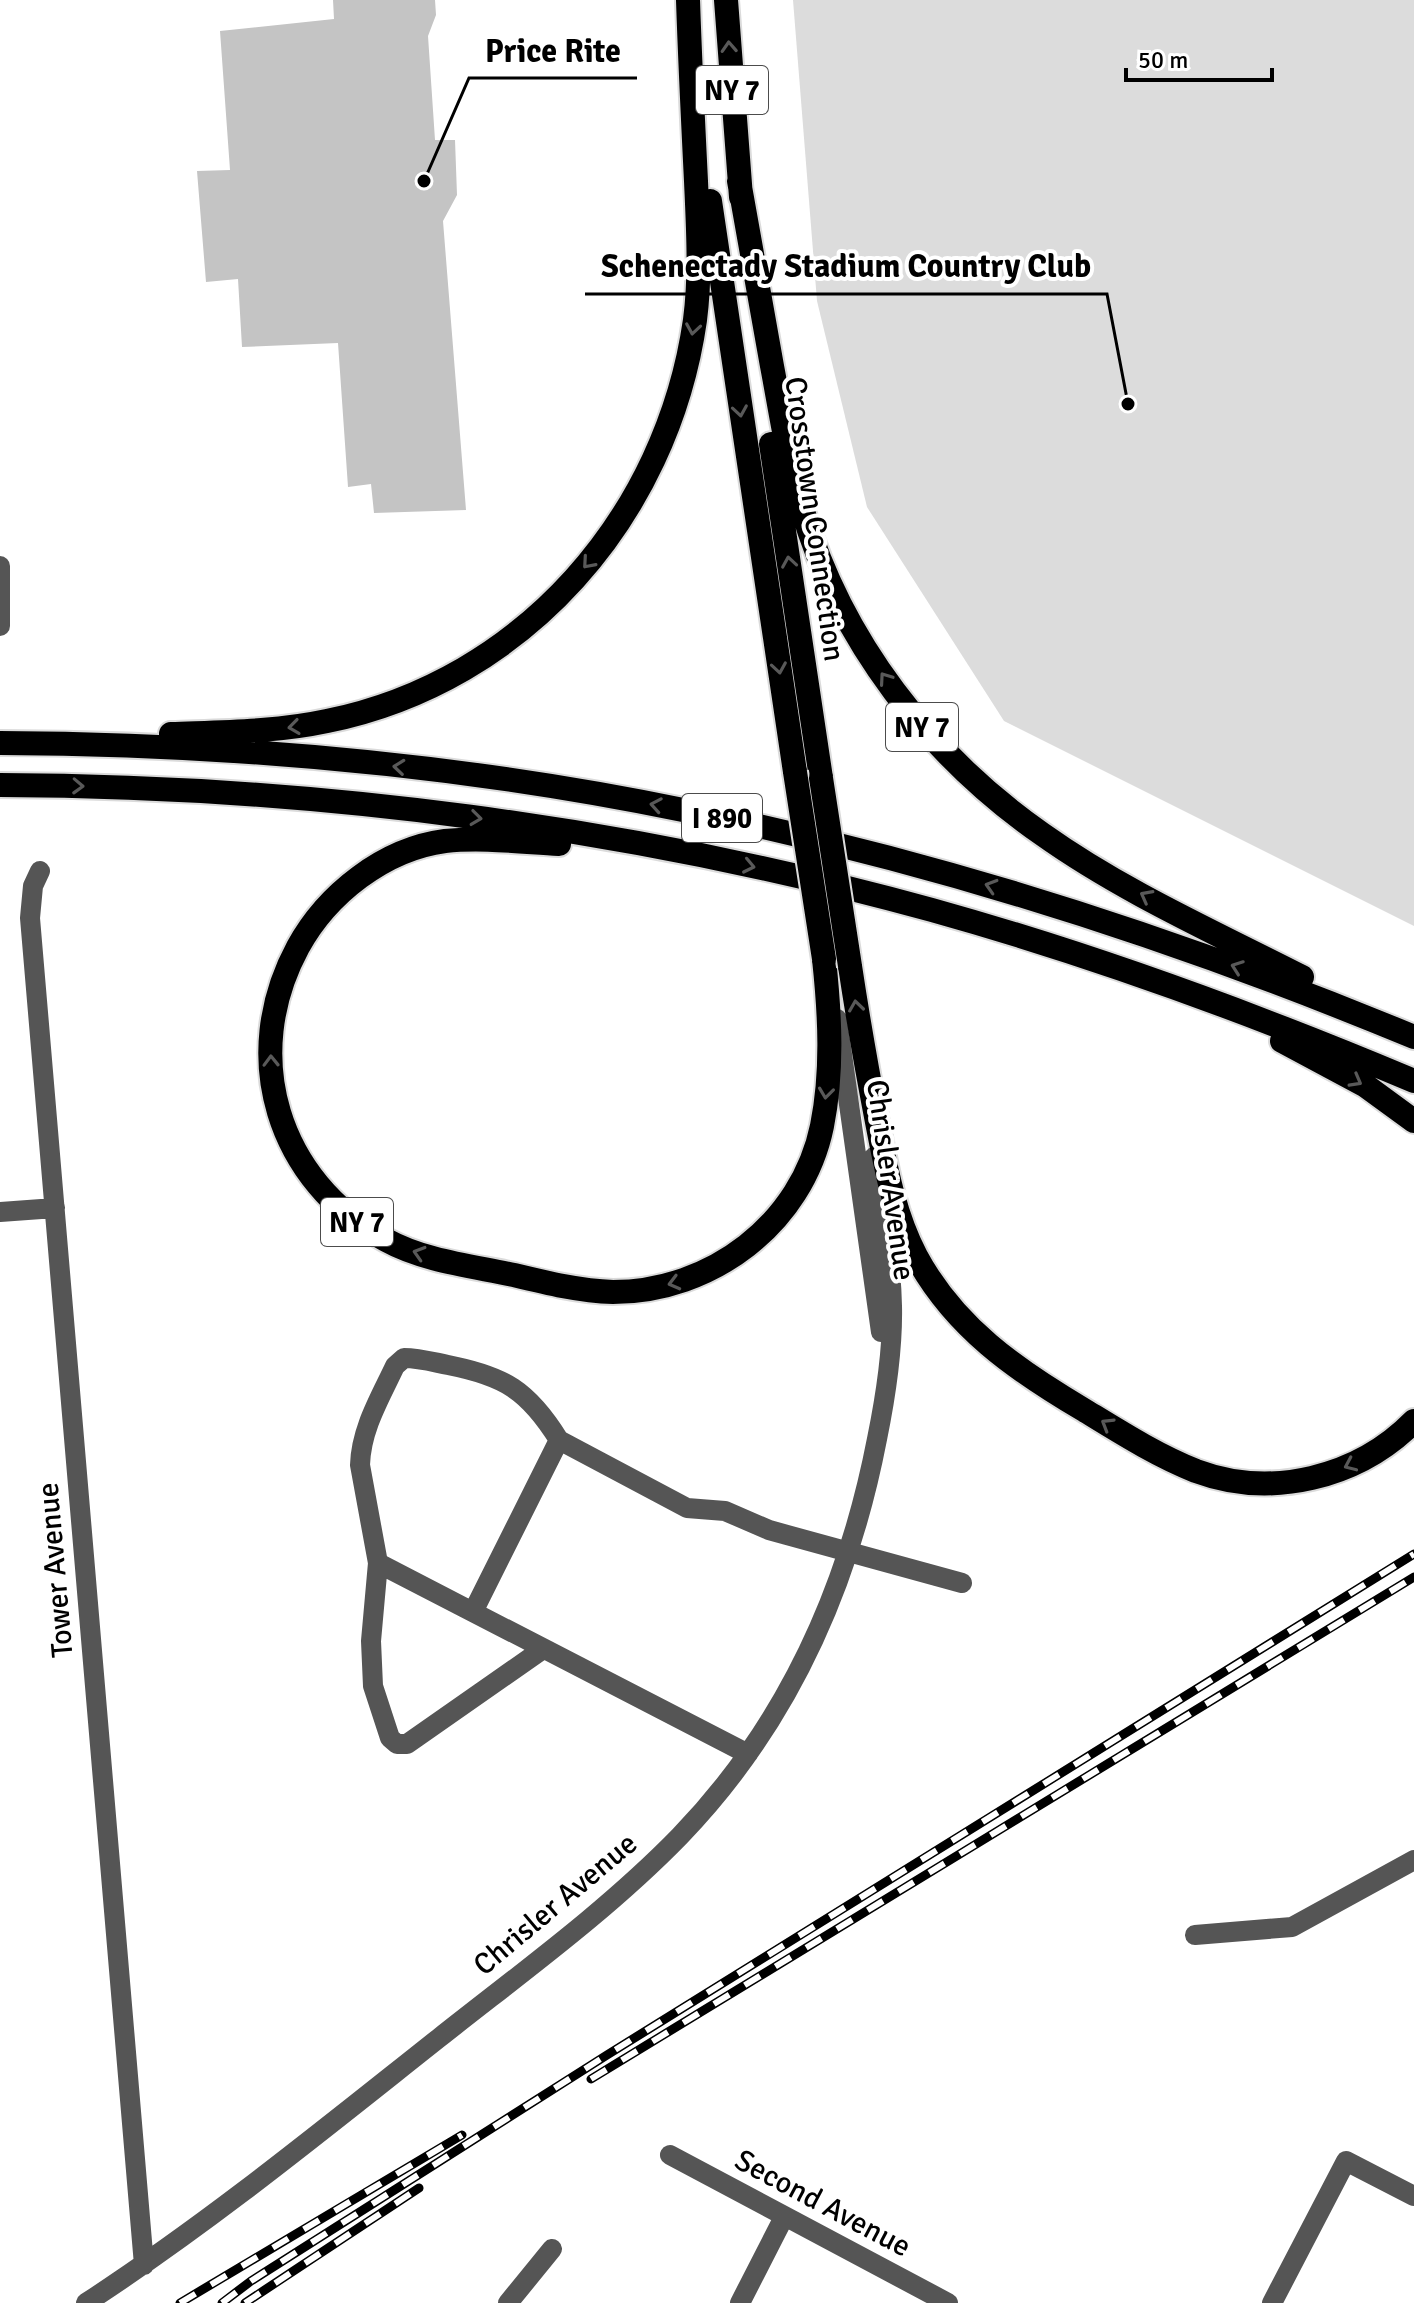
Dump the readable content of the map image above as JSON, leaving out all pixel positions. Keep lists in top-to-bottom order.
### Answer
{
  "streets": {
    "highway": ["NY 7", "Crosstown Connection", "I 890"],
    "street": ["Chrisler Avenue", "Tower Avenue", "Second Avenue"]
  },
  "crossings": [
    ["NY 7", "Crosstown Connection"],
    ["NY 7", "I 890"],
    ["NY 7", "Chrisler Avenue"],
    ["Crosstown Connection", "Chrisler Avenue"],
    ["Chrisler Avenue", "Tower Avenue"]
  ],
  "places": ["Price Rite", "Schenectady Stadium Country Club"],
  "scale_bar": "50 m"
}
